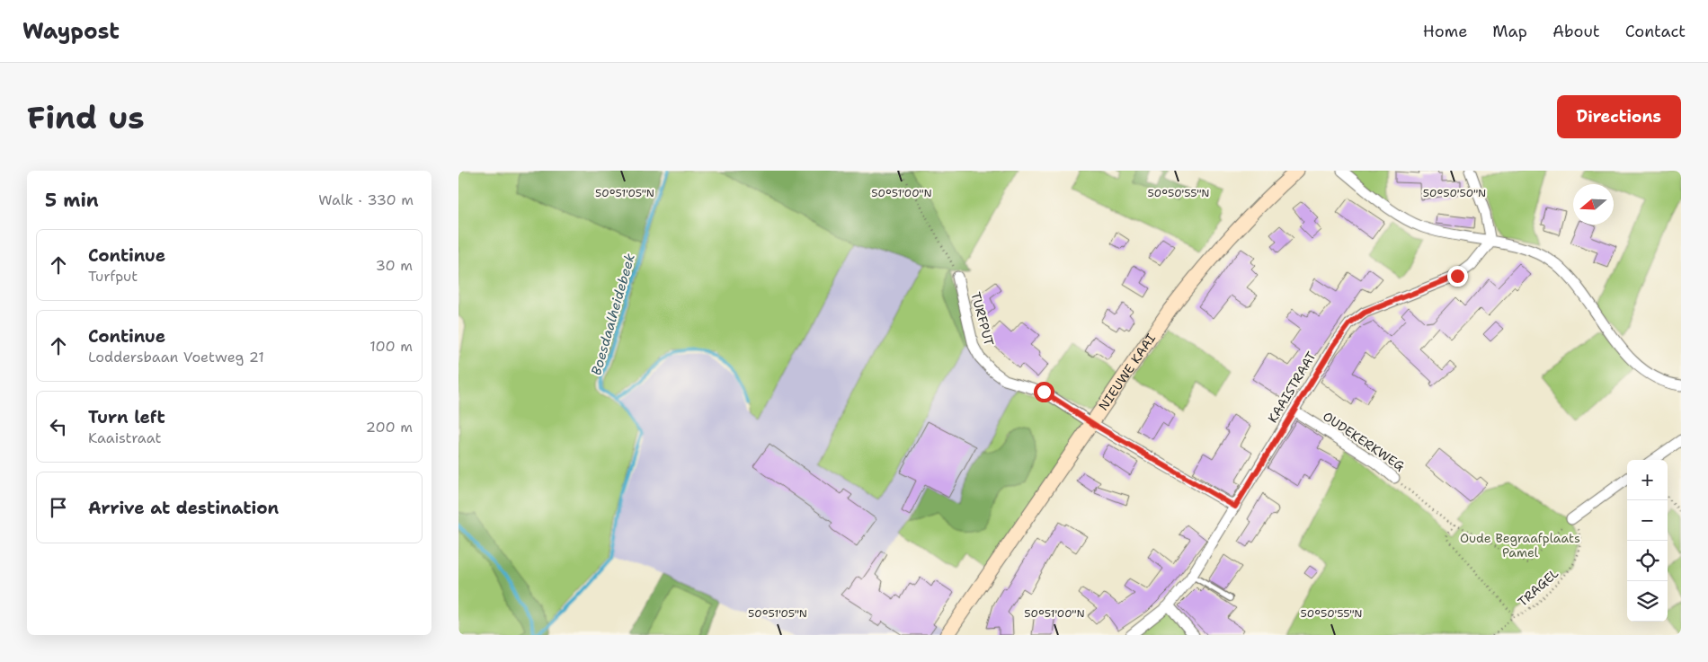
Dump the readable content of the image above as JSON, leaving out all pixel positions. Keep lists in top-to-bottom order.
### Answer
{
  "streets": {
    "main road": ["NIEUWE KAAI"],
    "street": ["TURFPUT", "KAAISTRAAT", "OUDEKERKWEG"],
    "path": ["TRAGEL"]
  },
  "crossings": [
    ["TURFPUT", "NIEUWE KAAI"],
    ["TURFPUT", "KAAISTRAAT"],
    ["KAAISTRAAT", "OUDEKERKWEG"],
    ["OUDEKERKWEG", "TRAGEL"]
  ],
  "water": ["Boesdaalheidebeek"],
  "parks": ["Oude Begraafplaats Pamel"],
  "north": "left",
  "page": {
    "header": "Waypost",
    "nav": [
      "Home",
      "Map",
      "About",
      "Contact"
    ],
    "buttons": "Directions",
    "title": "Find us",
    "heading": ["5 min", "Walk · 330 m"],
    "list": [
      ["Continue", "Turfput", "30 m"],
      ["Continue", "Loddersbaan Voetweg 21", "100 m"],
      ["Turn left", "Kaaistraat", "200 m"],
      "Arrive at destination"
    ],
    "map_buttons": ["+", "−"]
  },
  "coordinates": [
    "50°51'05\"N",
    "50°51'00\"N",
    "50°50'55\"N",
    "50°50'50\"N"
  ]
}
